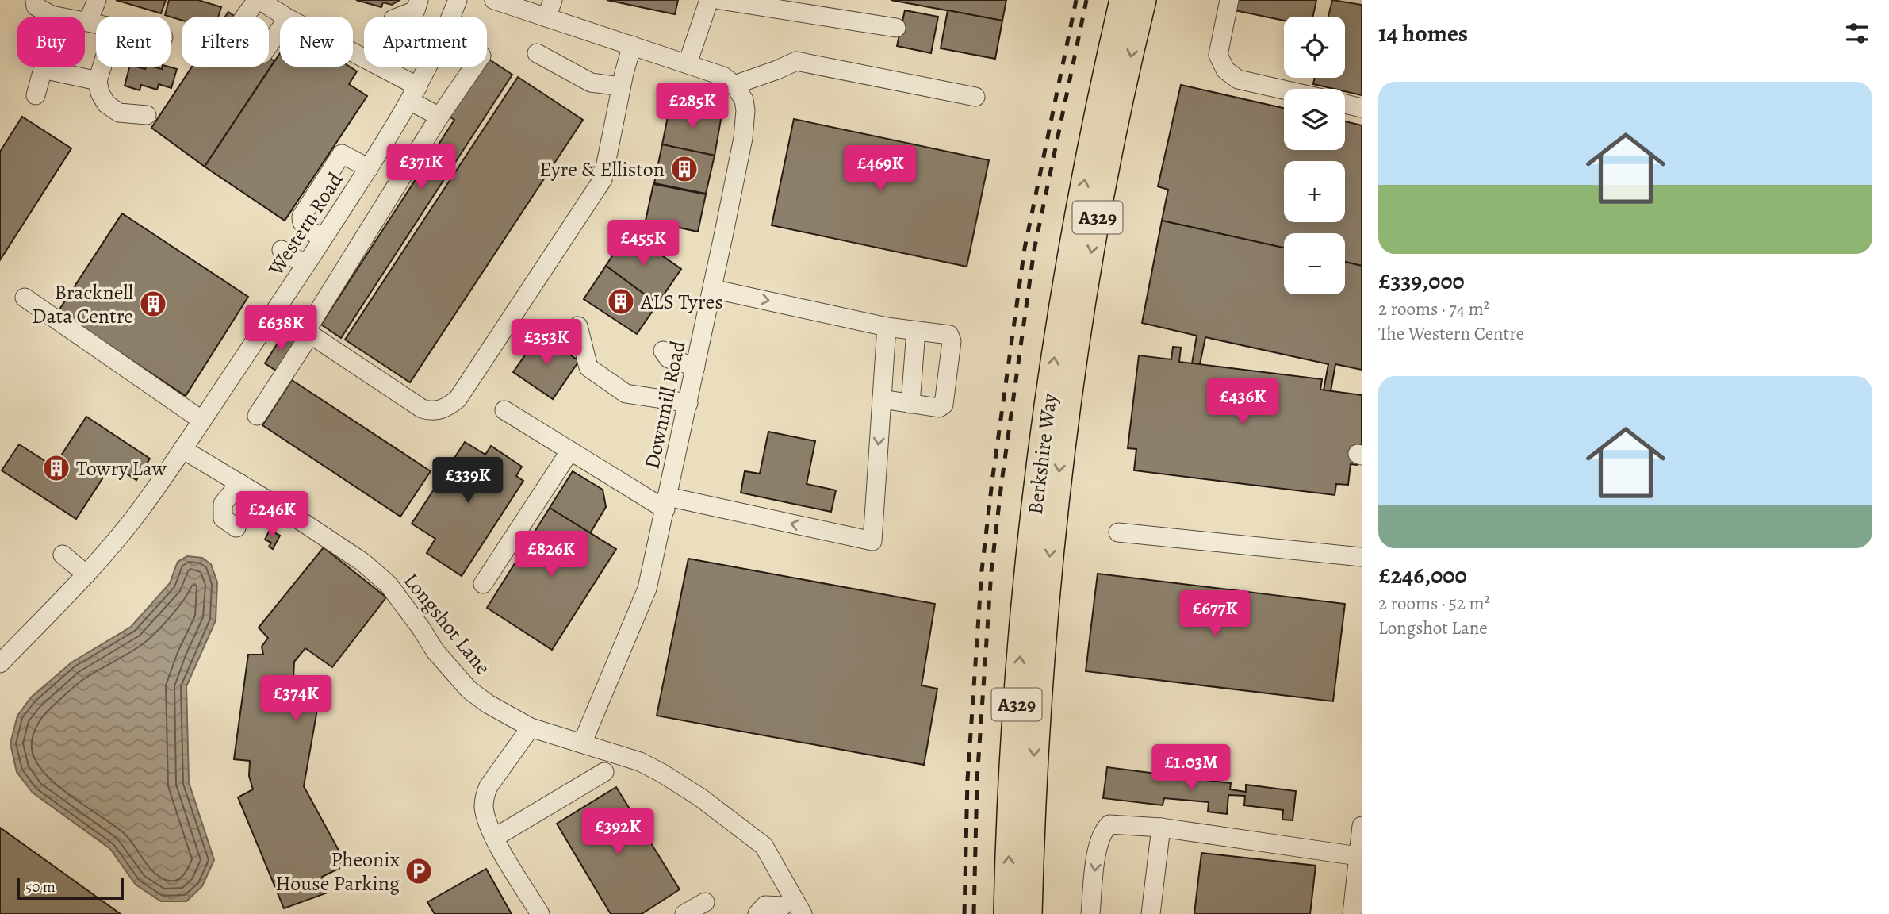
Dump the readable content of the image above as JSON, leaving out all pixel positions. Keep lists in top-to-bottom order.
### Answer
{
  "streets": {
    "highway": ["A329", "Berkshire Way"],
    "street": ["Western Road", "Downmill Road", "Longshot Lane"]
  },
  "crossings": [
    ["Western Road", "Longshot Lane"],
    ["Downmill Road", "Longshot Lane"]
  ],
  "places": {
    "building": [
      "Eyre & Elliston",
      "ALS Tyres",
      "Bracknell Data Centre",
      "Towry Law"
    ],
    "parking": ["Pheonix House Parking"]
  },
  "scale_bar": "50 m",
  "page": {
    "heading": "14 homes",
    "map_buttons": ["+", "−"],
    "chip": [
      "Buy",
      "Rent",
      "Filters",
      "New",
      "Apartment"
    ],
    "list": [
      {
        "name": "£339,000",
        "note": "2 rooms · 74 m² · The Western Centre"
      },
      {
        "name": "£246,000",
        "note": "2 rooms · 52 m² · Longshot Lane"
      }
    ],
    "price": [
      "£285K",
      "£371K",
      "£469K",
      "£455K",
      "£638K",
      "£353K",
      "£436K",
      "£339K",
      "£246K",
      "£826K",
      "£677K",
      "£374K",
      "£1.03M",
      "£392K"
    ],
    "scale": "50 m"
  }
}
